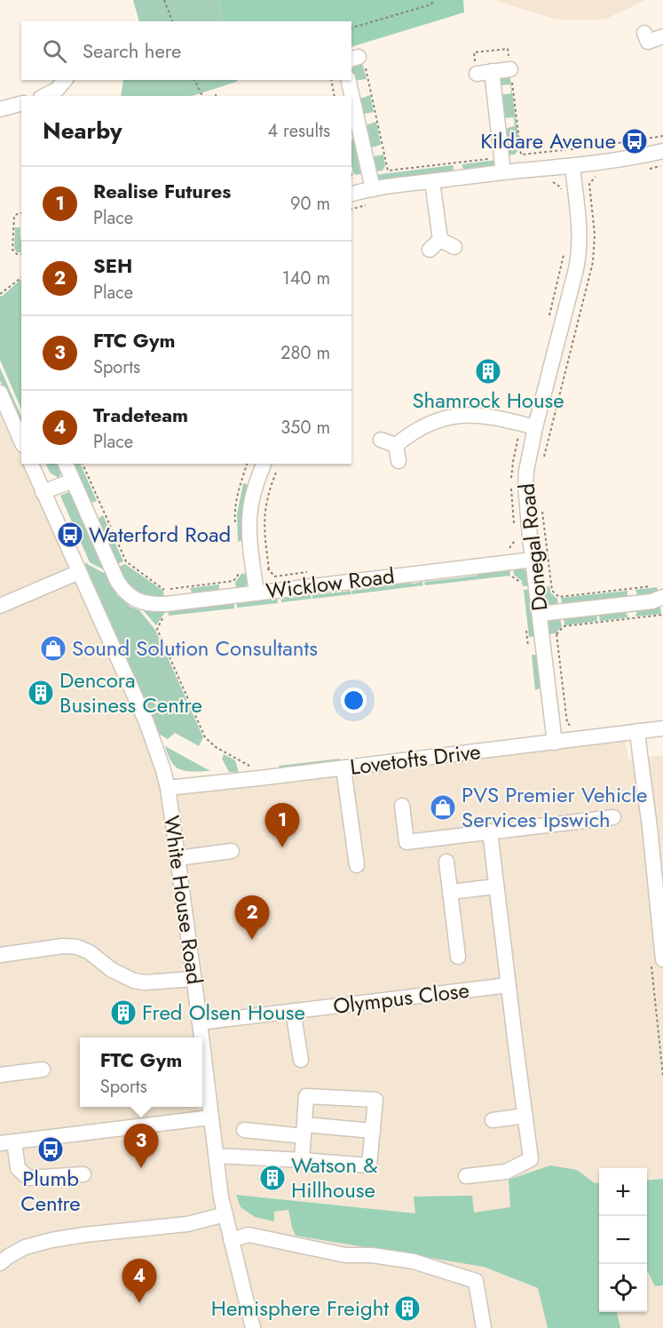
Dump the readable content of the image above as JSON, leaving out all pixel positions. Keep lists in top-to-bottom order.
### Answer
{
  "streets": {
    "street": [
      "Donegal Road",
      "Wicklow Road",
      "Lovetofts Drive",
      "White House Road",
      "Olympus Close"
    ]
  },
  "crossings": [
    ["Donegal Road", "Wicklow Road"],
    ["Donegal Road", "Lovetofts Drive"],
    ["Lovetofts Drive", "White House Road"],
    ["White House Road", "Olympus Close"]
  ],
  "places": {
    "bus stop": ["Kildare Avenue", "Waterford Road", "Plumb Centre"],
    "building": [
      "Shamrock House",
      "Dencora Business Centre",
      "Fred Olsen House",
      "Watson & Hillhouse",
      "Hemisphere Freight"
    ],
    "shop": ["Sound Solution Consultants", "PVS Premier Vehicle Services Ipswich"]
  },
  "page": {
    "search": "Search here",
    "heading": ["Nearby", "4 results"],
    "list": [
      {
        "mark": "1",
        "name": "Realise Futures",
        "note": "Place",
        "value": "90 m"
      },
      {
        "mark": "2",
        "name": "SEH",
        "note": "Place",
        "value": "140 m"
      },
      {
        "mark": "3",
        "name": "FTC Gym",
        "note": "Sports",
        "value": "280 m"
      },
      {
        "mark": "4",
        "name": "Tradeteam",
        "note": "Place",
        "value": "350 m"
      }
    ],
    "pins": [
      "1",
      "2",
      "3",
      "4"
    ],
    "popup": ["FTC Gym", "Sports"],
    "map_buttons": ["+", "−"]
  }
}
